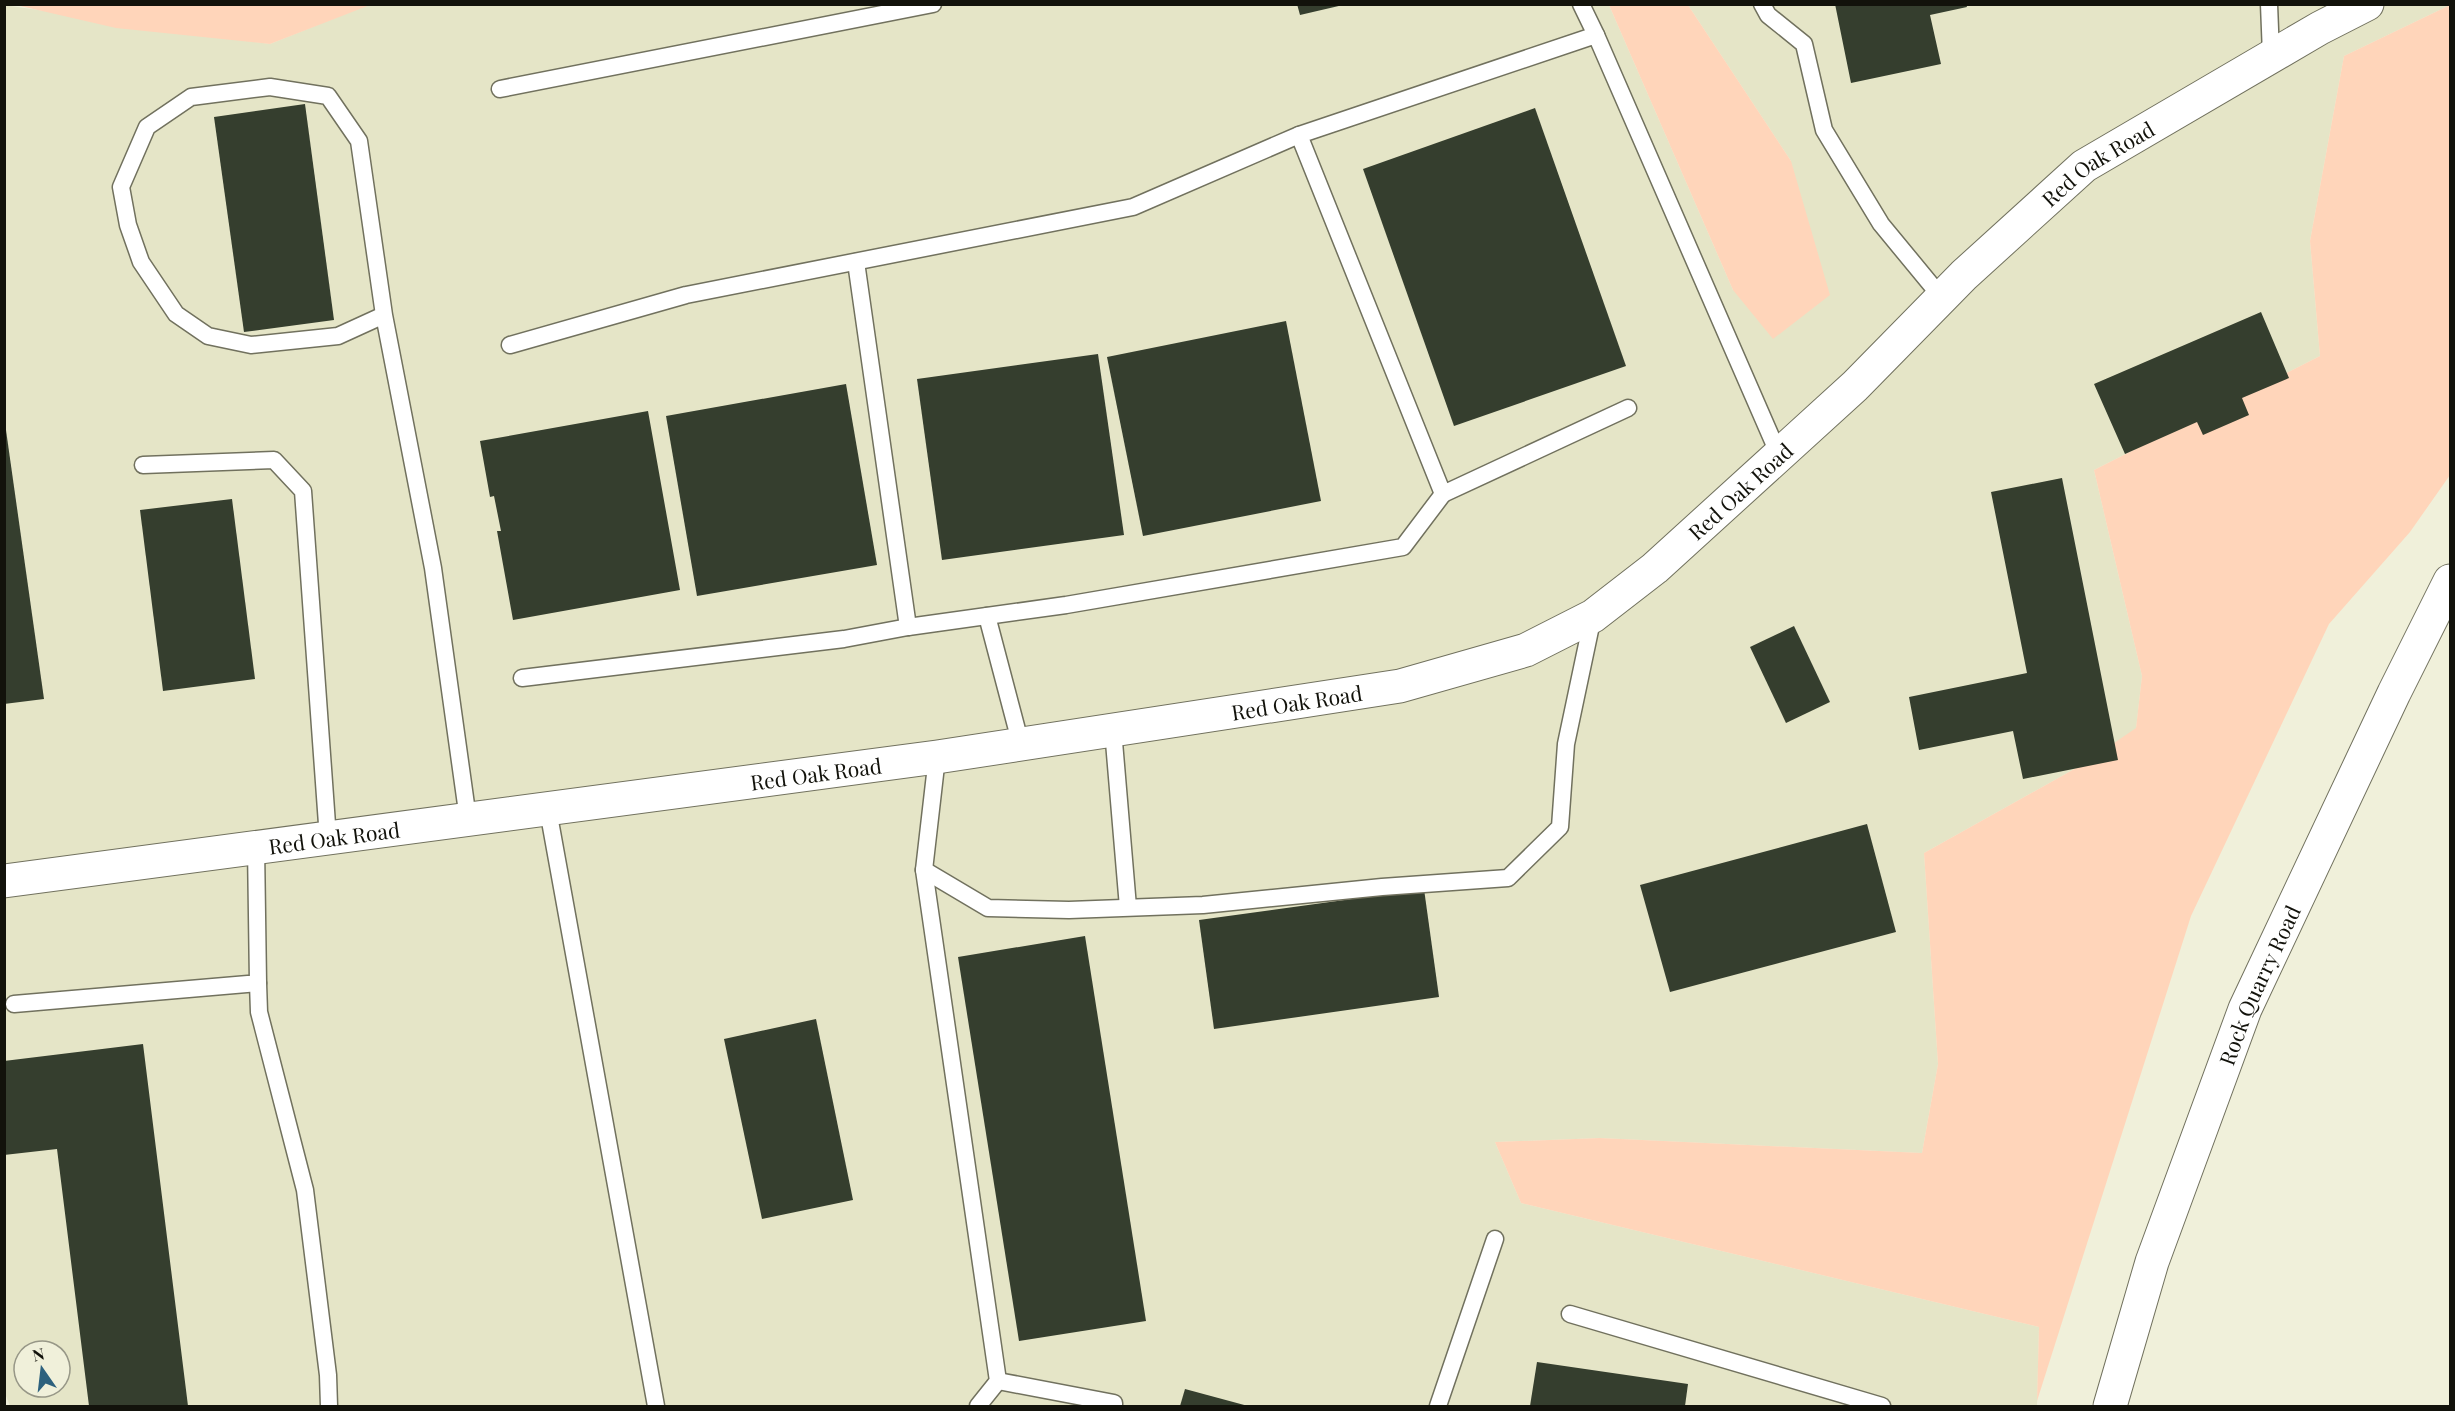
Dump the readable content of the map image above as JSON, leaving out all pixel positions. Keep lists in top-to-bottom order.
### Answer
{
  "streets": {
    "street": ["Red Oak Road", "Rock Quarry Road"]
  },
  "north": "top"
}
